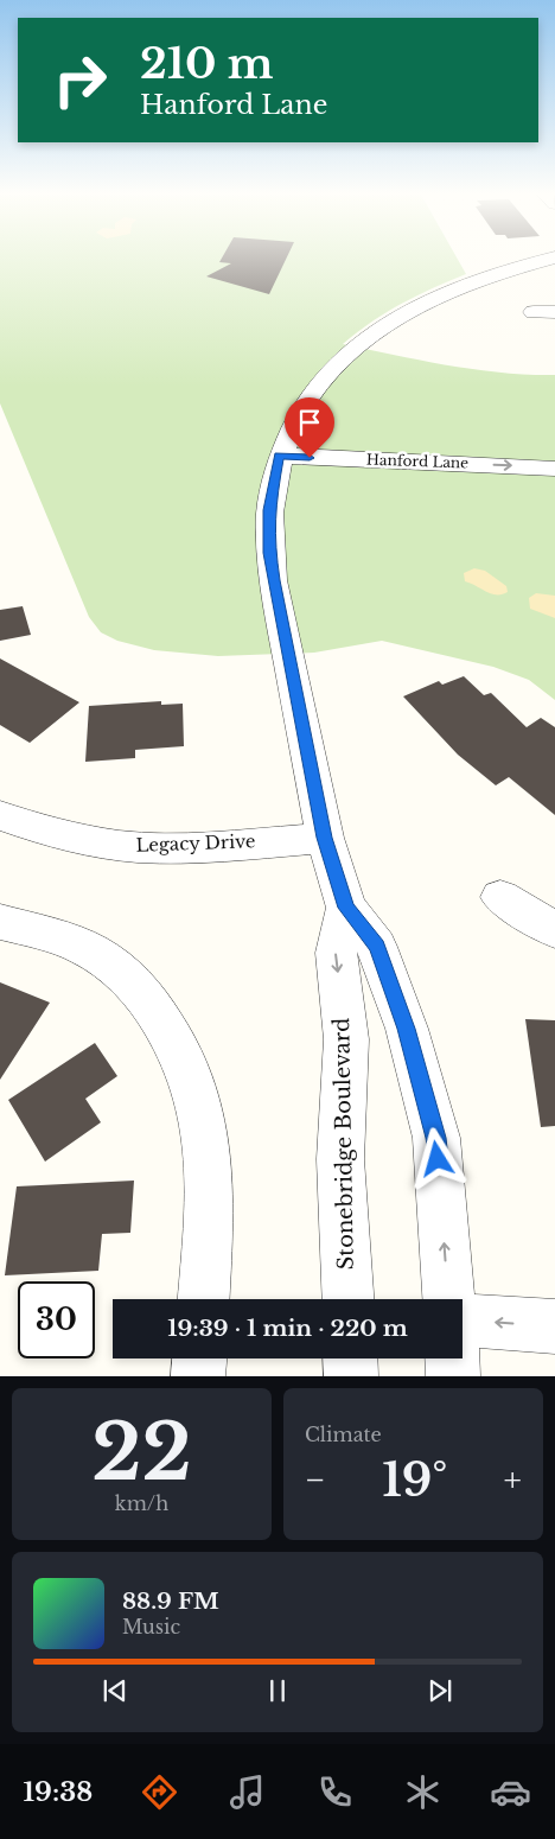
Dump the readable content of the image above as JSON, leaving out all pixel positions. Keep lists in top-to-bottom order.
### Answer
{
  "streets": {
    "street": ["Hanford Lane", "Legacy Drive", "Stonebridge Boulevard"]
  },
  "page": {
    "turn": ["210 m", "Hanford Lane"],
    "limit": "30",
    "trip": "19:39 · 1 min · 220 m",
    "tile": [
      ["22", "km/h"],
      "Climate"
    ],
    "heat": ["−", "19°", "+"],
    "song": ["88.9 FM", "Music"],
    "tabs": "19:38"
  }
}
